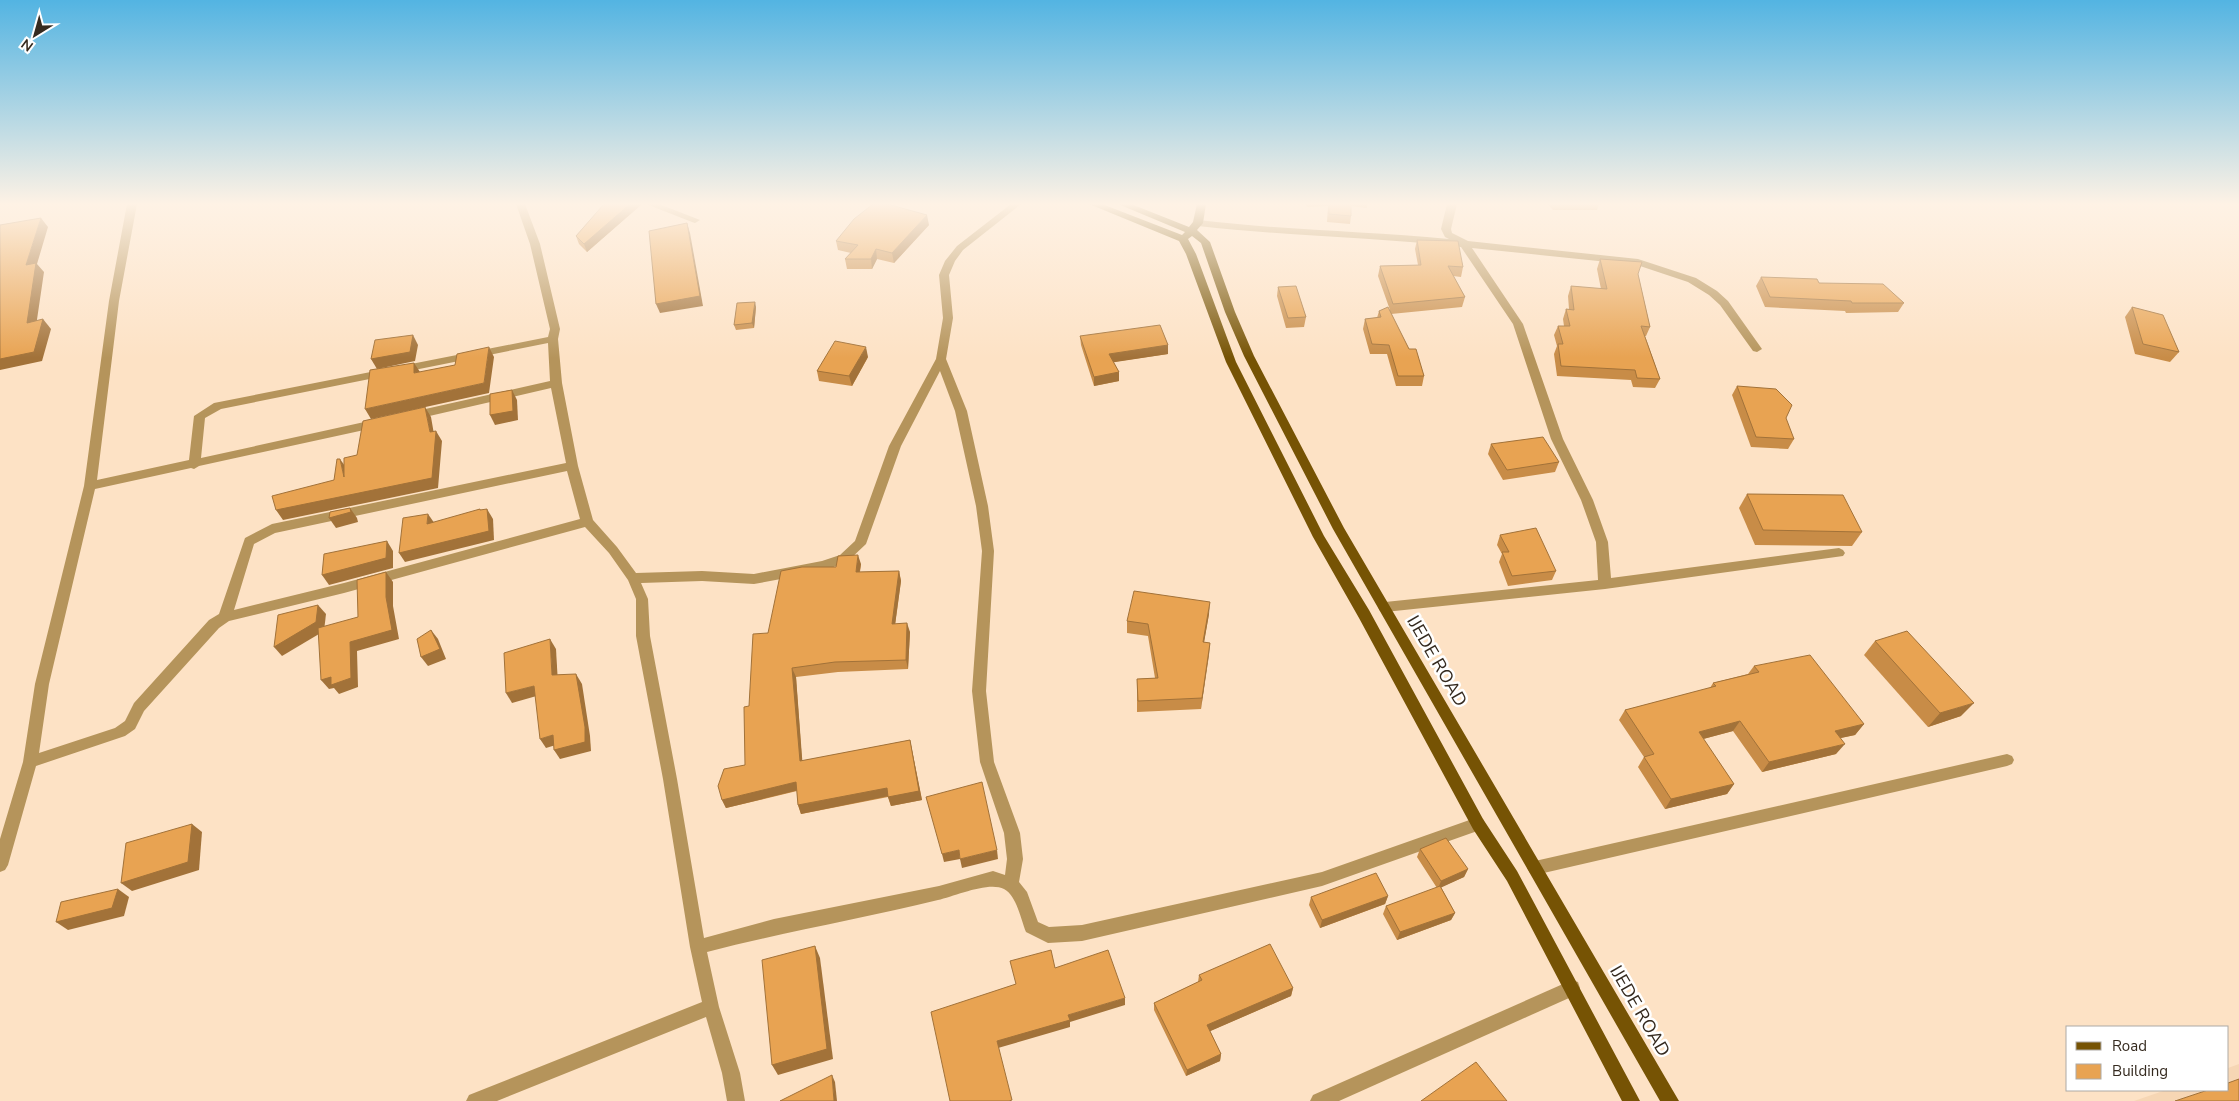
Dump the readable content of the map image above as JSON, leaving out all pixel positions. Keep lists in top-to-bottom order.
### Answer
{
  "streets": {
    "main road": ["IJEDE ROAD"]
  },
  "legend": ["Road", "Building"],
  "north": "bottom left"
}
